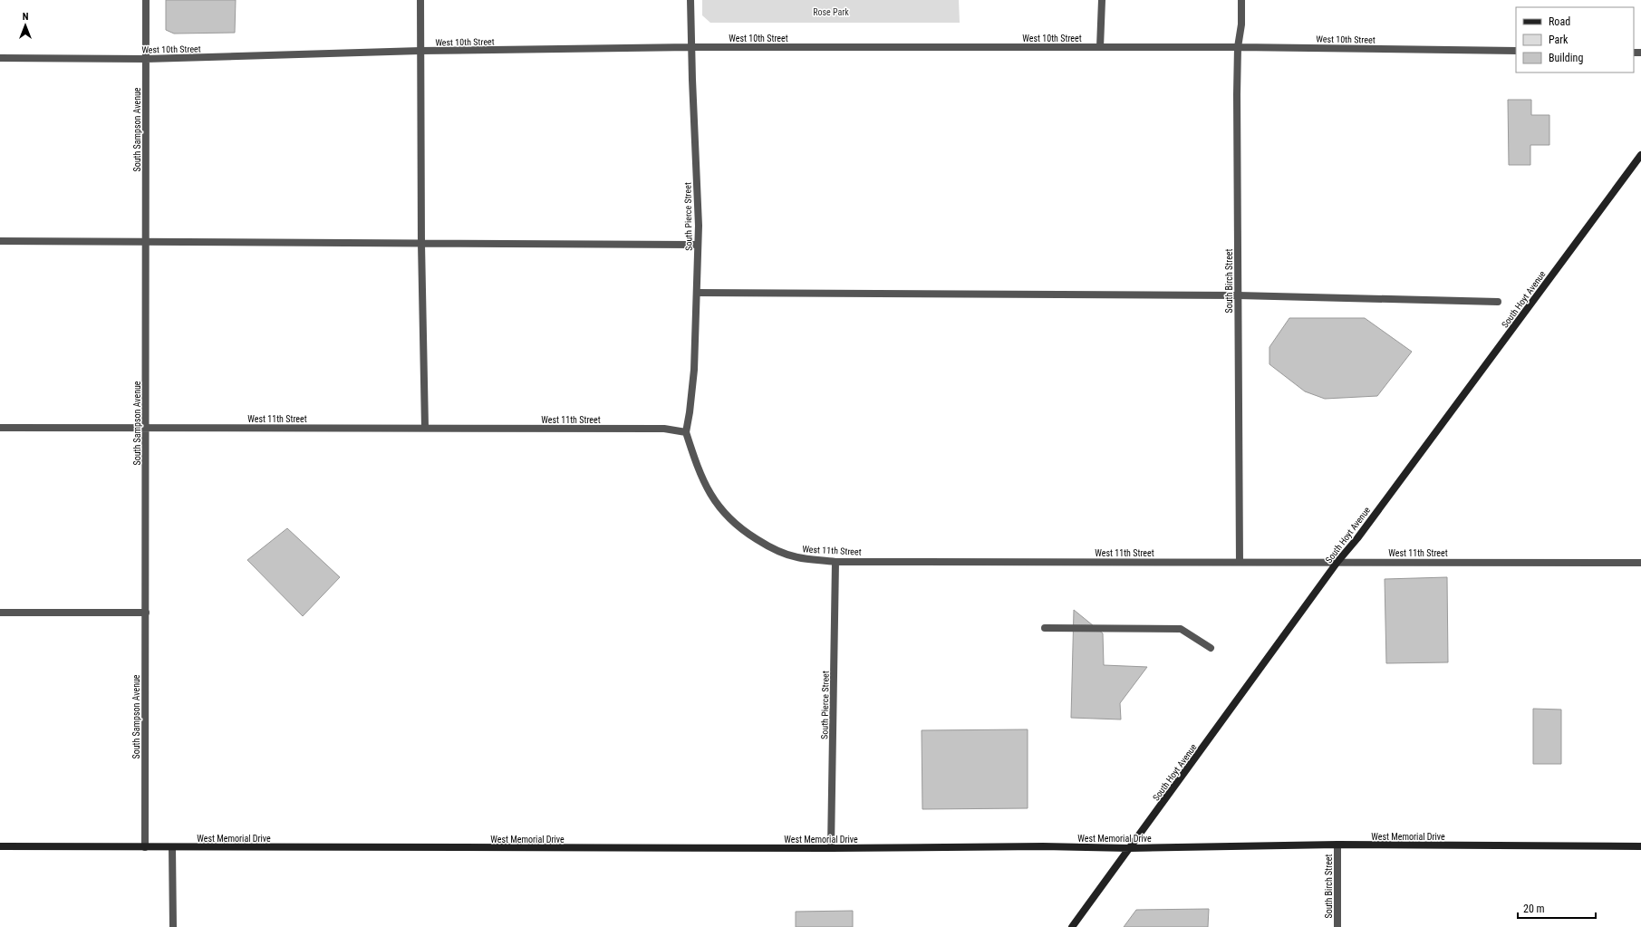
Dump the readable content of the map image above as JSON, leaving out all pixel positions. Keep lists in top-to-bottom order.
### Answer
{
  "streets": {
    "main road": ["South Hoyt Avenue", "West Memorial Drive"],
    "street": [
      "West 10th Street",
      "South Sampson Avenue",
      "South Pierce Street",
      "South Birch Street",
      "West 11th Street"
    ]
  },
  "crossings": [
    ["West 10th Street", "South Sampson Avenue"],
    ["West 10th Street", "South Pierce Street"],
    ["West 10th Street", "South Birch Street"],
    ["South Sampson Avenue", "West 11th Street"],
    ["South Sampson Avenue", "West Memorial Drive"],
    ["South Pierce Street", "West 11th Street"],
    ["South Pierce Street", "West Memorial Drive"],
    ["South Birch Street", "West 11th Street"],
    ["South Birch Street", "West Memorial Drive"],
    ["South Hoyt Avenue", "West 11th Street"],
    ["South Hoyt Avenue", "West Memorial Drive"]
  ],
  "parks": ["Rose Park"],
  "legend": ["Road", "Park", "Building"],
  "scale_bar": "20 m",
  "north": "top"
}
